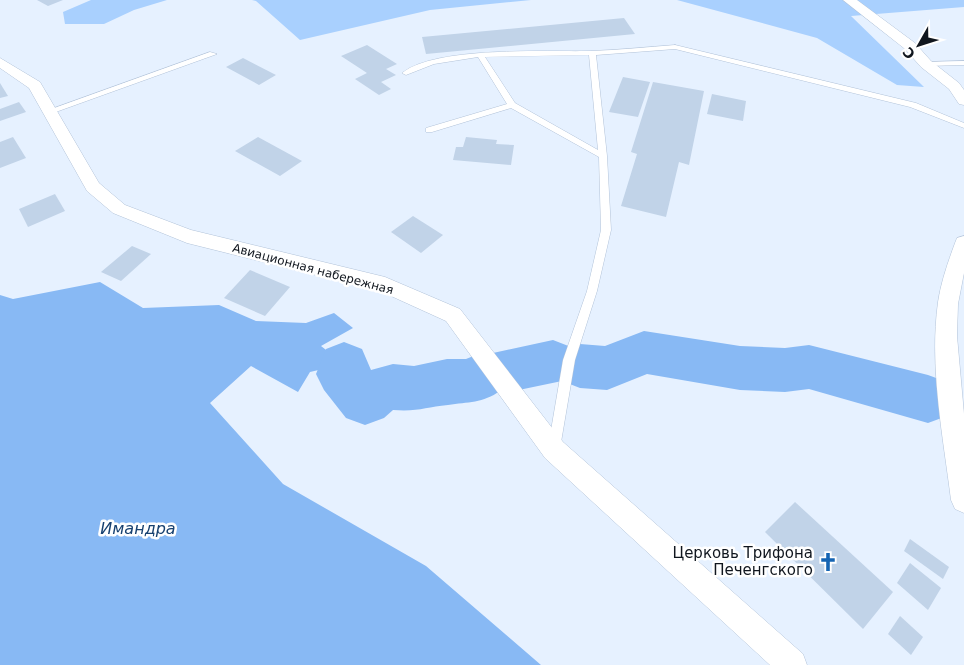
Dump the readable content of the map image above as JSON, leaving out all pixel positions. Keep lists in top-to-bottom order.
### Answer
{
  "streets": {
    "street": ["Авиационная набережная"]
  },
  "water": ["Имандра"],
  "places": {
    "church": ["Церковь Трифона Печенгского"]
  },
  "north": "bottom left"
}
